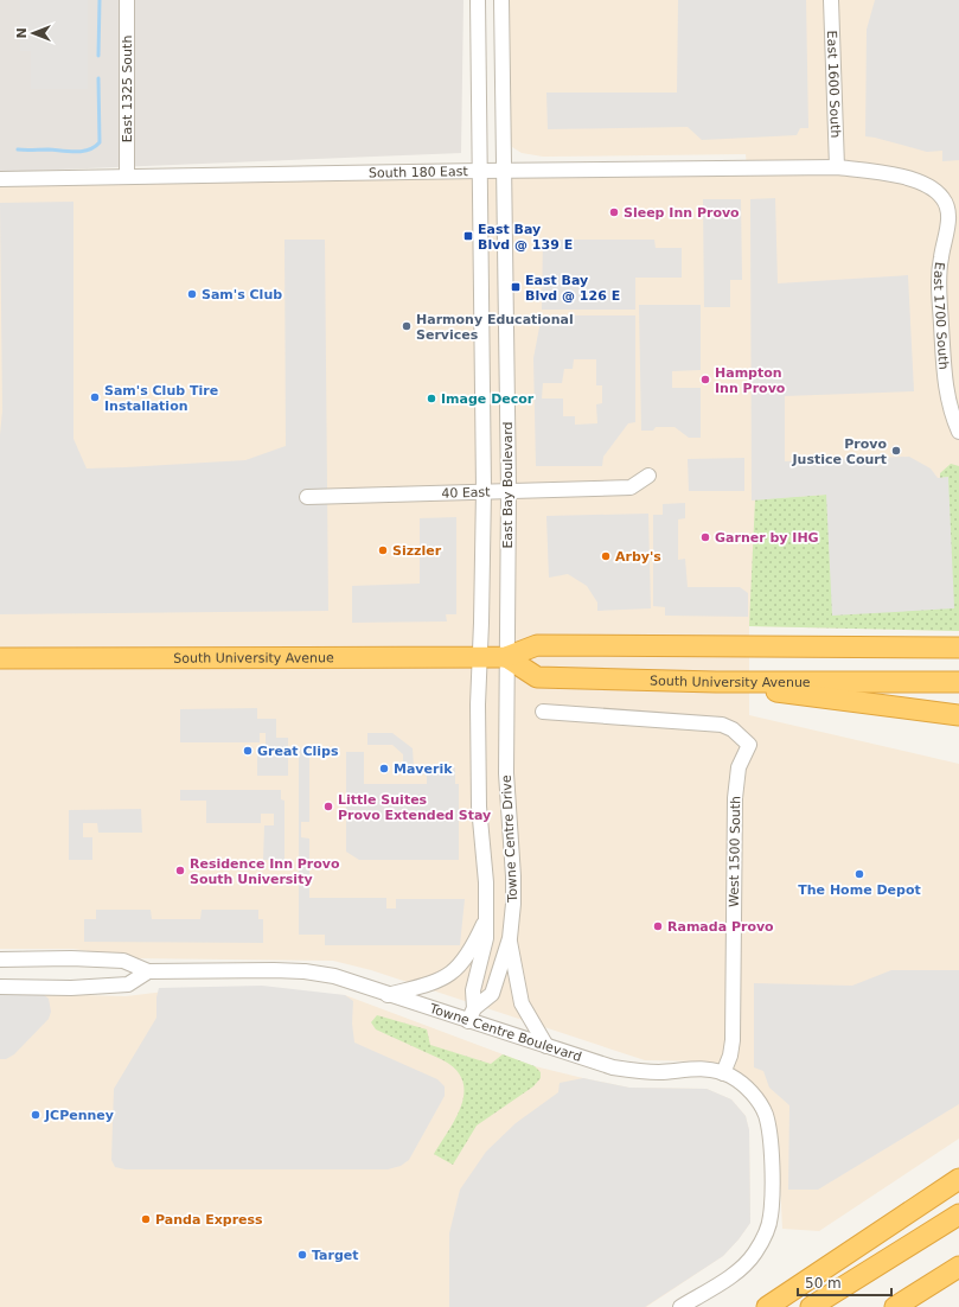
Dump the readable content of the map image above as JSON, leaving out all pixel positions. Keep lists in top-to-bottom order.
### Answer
{
  "streets": {
    "highway": ["South University Avenue"],
    "street": [
      "East 1600 South",
      "East 1325 South",
      "South 180 East",
      "East 1700 South",
      "East Bay Boulevard",
      "40 East",
      "Towne Centre Drive",
      "West 1500 South",
      "Towne Centre Boulevard"
    ]
  },
  "crossings": [
    ["East 1600 South", "South 180 East"],
    ["East 1600 South", "East 1700 South"],
    ["East 1325 South", "South 180 East"],
    ["South 180 East", "East 1700 South"],
    ["South 180 East", "East Bay Boulevard"],
    ["East Bay Boulevard", "40 East"],
    ["East Bay Boulevard", "South University Avenue"],
    ["East Bay Boulevard", "Towne Centre Drive"],
    ["South University Avenue", "Towne Centre Drive"],
    ["Towne Centre Drive", "Towne Centre Boulevard"],
    ["West 1500 South", "Towne Centre Boulevard"]
  ],
  "places": {
    "other": [
      "Sleep Inn Provo",
      "Sam's Club",
      "Harmony Educational Services",
      "Hampton Inn Provo",
      "Sam's Club Tire Installation",
      "Image Decor",
      "Provo Justice Court",
      "Garner by IHG",
      "Sizzler",
      "Arby's",
      "Great Clips",
      "Maverik",
      "Little Suites Provo Extended Stay",
      "Residence Inn Provo South University",
      "The Home Depot",
      "Ramada Provo",
      "JCPenney",
      "Panda Express",
      "Target"
    ],
    "transit": ["East Bay Blvd @ 139 E", "East Bay Blvd @ 126 E"]
  },
  "scale_bar": "50 m",
  "north": "left"
}
